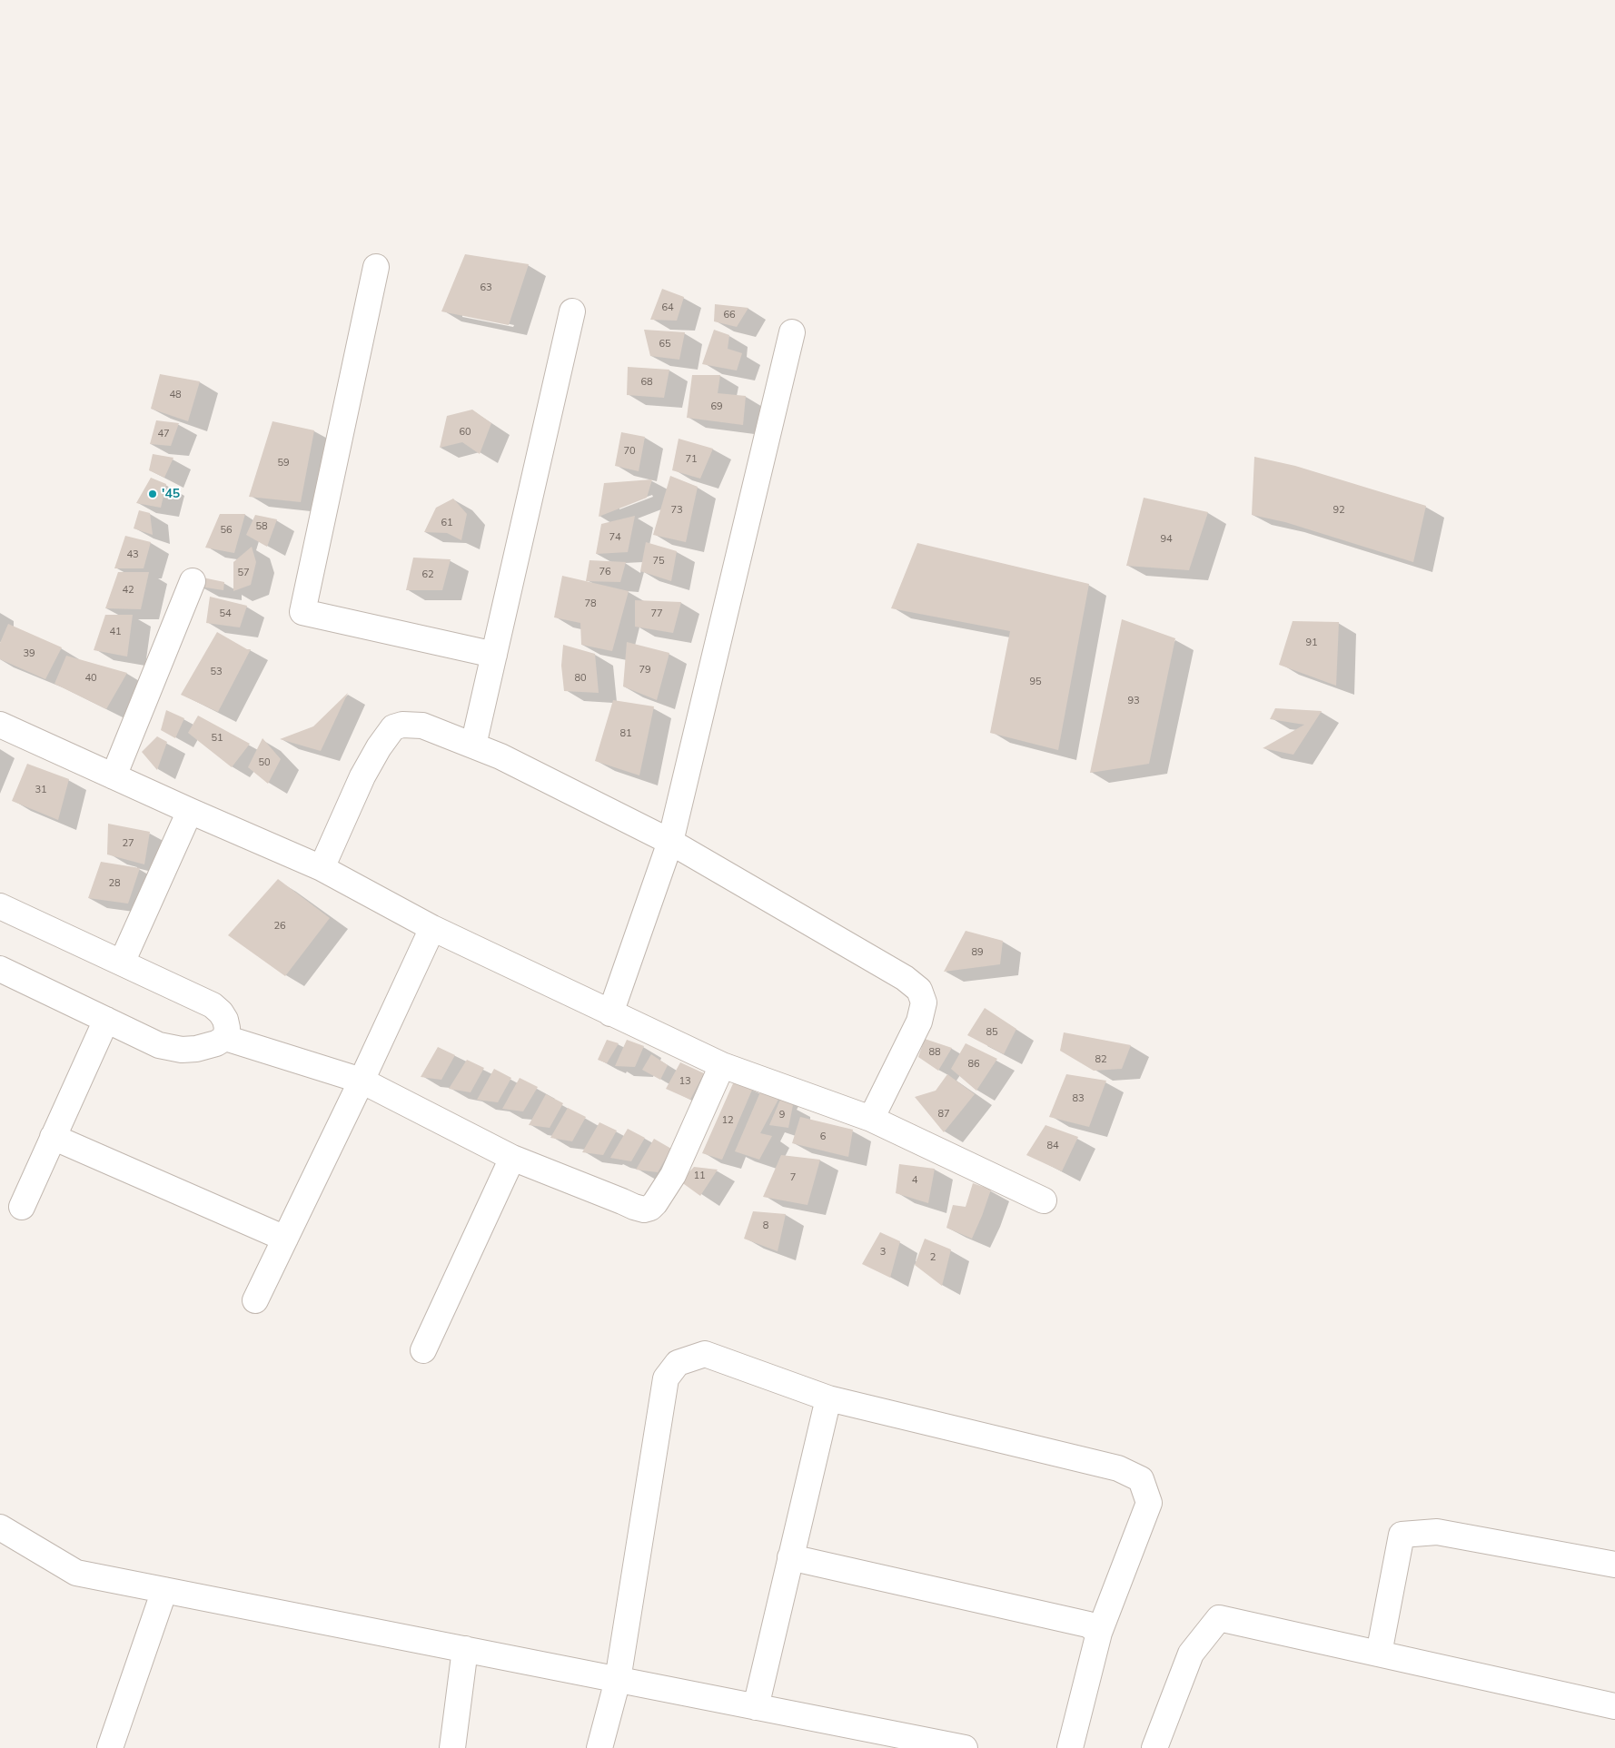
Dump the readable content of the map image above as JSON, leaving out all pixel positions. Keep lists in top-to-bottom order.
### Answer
{
  "places": ["'45"],
  "house_numbers": [
    "63",
    "64",
    "66",
    "65",
    "68",
    "48",
    "69",
    "60",
    "47",
    "70",
    "71",
    "59",
    "73",
    "92",
    "61",
    "58",
    "56",
    "74",
    "94",
    "43",
    "75",
    "76",
    "57",
    "62",
    "42",
    "78",
    "54",
    "77",
    "41",
    "91",
    "39",
    "79",
    "53",
    "40",
    "80",
    "95",
    "93",
    "81",
    "51",
    "50",
    "31",
    "27",
    "28",
    "26",
    "89",
    "85",
    "88",
    "82",
    "86",
    "13",
    "83",
    "87",
    "9",
    "12",
    "6",
    "84",
    "11",
    "7",
    "4",
    "8",
    "3",
    "2"
  ]
}
